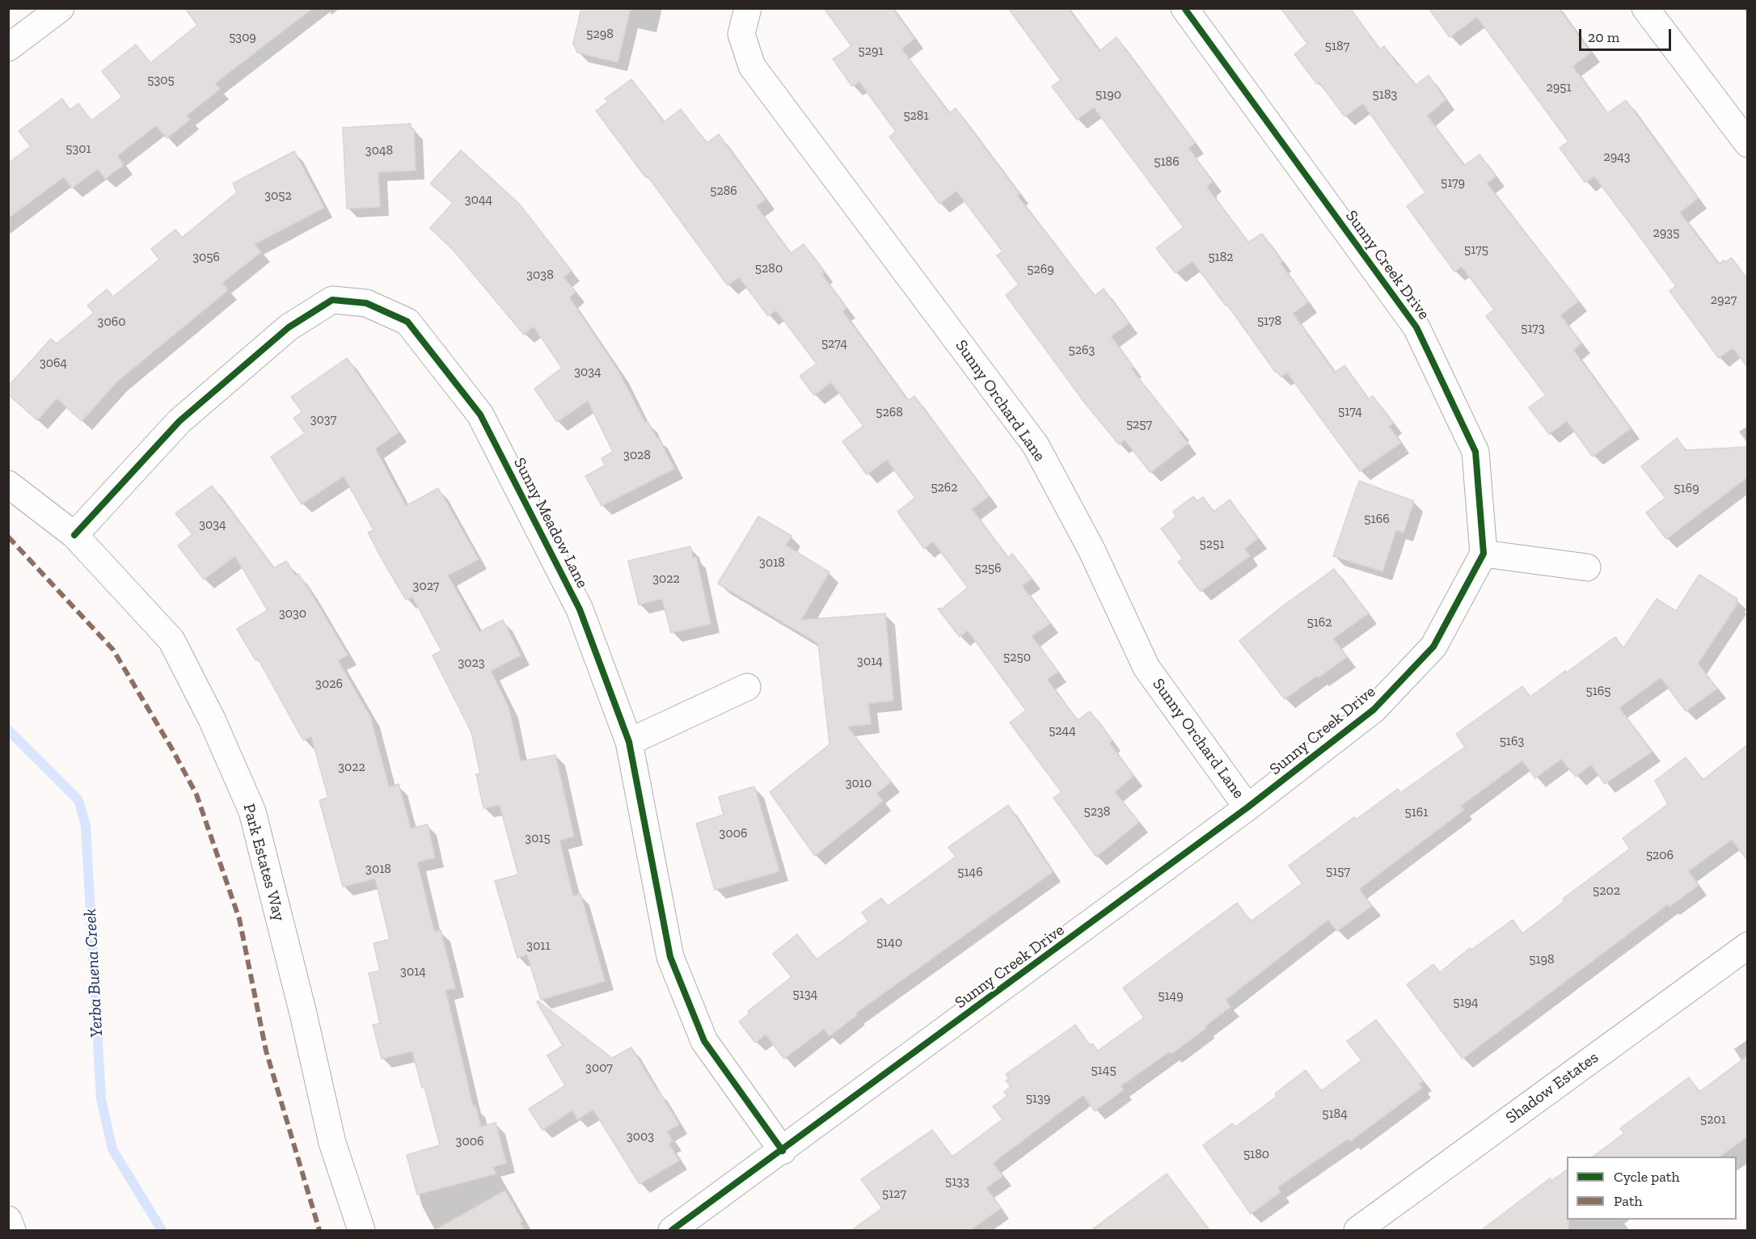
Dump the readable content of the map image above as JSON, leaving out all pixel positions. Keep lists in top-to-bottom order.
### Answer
{
  "streets": {
    "street": [
      "Sunny Creek Drive",
      "Sunny Orchard Lane",
      "Sunny Meadow Lane",
      "Park Estates Way",
      "Shadow Estates"
    ]
  },
  "crossings": [
    ["Sunny Creek Drive", "Sunny Orchard Lane"],
    ["Sunny Creek Drive", "Sunny Meadow Lane"],
    ["Sunny Meadow Lane", "Park Estates Way"]
  ],
  "water": ["Yerba Buena Creek"],
  "house_numbers": [
    "5298",
    "5309",
    "5187",
    "5291",
    "5305",
    "2951",
    "5190",
    "5183",
    "5281",
    "5301",
    "3048",
    "2943",
    "5186",
    "5179",
    "5286",
    "3052",
    "3044",
    "2935",
    "5175",
    "3056",
    "5182",
    "5280",
    "5269",
    "3038",
    "2927",
    "5178",
    "3060",
    "5173",
    "5274",
    "5263",
    "3064",
    "3034",
    "5174",
    "5268",
    "3037",
    "5257",
    "3028",
    "5262",
    "5169",
    "5166",
    "3034",
    "5251",
    "3018",
    "5256",
    "3022",
    "3027",
    "3030",
    "5162",
    "5250",
    "3014",
    "3023",
    "3026",
    "5165",
    "5244",
    "5163",
    "3022",
    "3010",
    "5238",
    "5161",
    "3006",
    "3015",
    "5206",
    "3018",
    "5157",
    "5146",
    "5202",
    "5140",
    "3011",
    "5198",
    "3014",
    "5134",
    "5149",
    "5194",
    "3007",
    "5145",
    "5139",
    "5184",
    "5201",
    "3003",
    "3006",
    "5180",
    "5133",
    "5127"
  ],
  "legend": ["Cycle path", "Path"],
  "scale_bar": "20 m"
}
